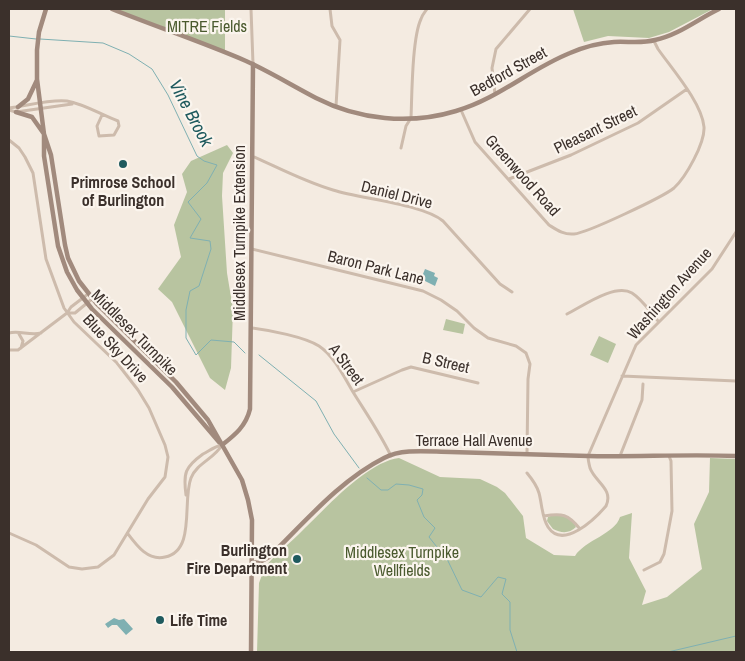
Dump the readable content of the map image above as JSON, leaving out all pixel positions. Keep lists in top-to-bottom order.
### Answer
{
  "streets": {
    "main road": [
      "Bedford Street",
      "Middlesex Turnpike Extension",
      "Middlesex Turnpike",
      "Terrace Hall Avenue"
    ],
    "street": [
      "Pleasant Street",
      "Greenwood Road",
      "Daniel Drive",
      "Baron Park Lane",
      "Washington Avenue",
      "Blue Sky Drive",
      "B Street",
      "A Street"
    ]
  },
  "crossings": [
    ["Bedford Street", "Greenwood Road"],
    ["Bedford Street", "Middlesex Turnpike Extension"],
    ["Pleasant Street", "Greenwood Road"],
    ["Daniel Drive", "Middlesex Turnpike Extension"],
    ["Middlesex Turnpike Extension", "Baron Park Lane"],
    ["Middlesex Turnpike Extension", "Middlesex Turnpike"],
    ["Middlesex Turnpike Extension", "A Street"],
    ["Baron Park Lane", "Terrace Hall Avenue"],
    ["Washington Avenue", "Terrace Hall Avenue"],
    ["Middlesex Turnpike", "Blue Sky Drive"],
    ["Middlesex Turnpike", "Terrace Hall Avenue"],
    ["B Street", "A Street"],
    ["A Street", "Terrace Hall Avenue"]
  ],
  "water": ["Vine Brook"],
  "parks": ["MITRE Fields", "Middlesex Turnpike Wellfields"],
  "places": ["Primrose School of Burlington", "Burlington Fire Department", "Life Time"]
}
